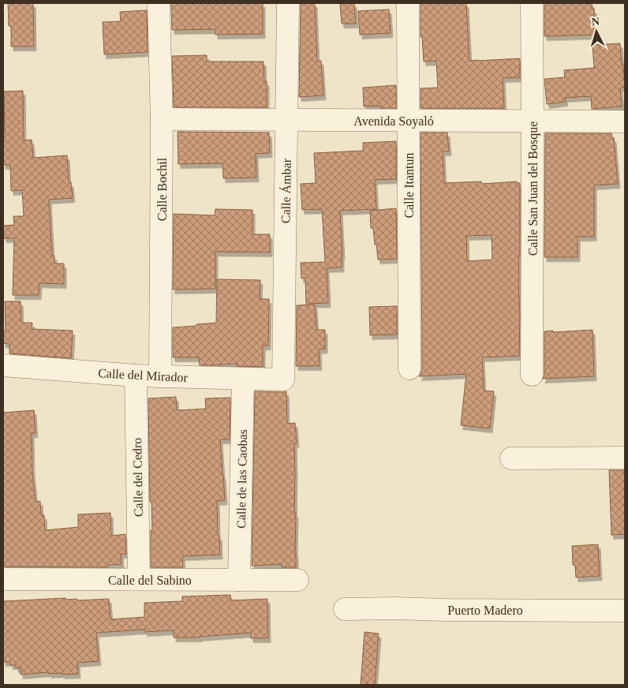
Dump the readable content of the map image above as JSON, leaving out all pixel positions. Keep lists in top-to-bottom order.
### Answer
{
  "streets": {
    "street": [
      "Avenida Soyaló",
      "Calle Itantun",
      "Calle San Juan del Bosque",
      "Calle Bochil",
      "Calle Ámbar",
      "Calle del Mirador",
      "Calle del Cedro",
      "Calle de las Caobas",
      "Calle del Sabino",
      "Puerto Madero"
    ]
  },
  "crossings": [
    ["Avenida Soyaló", "Calle Itantun"],
    ["Avenida Soyaló", "Calle San Juan del Bosque"],
    ["Avenida Soyaló", "Calle Bochil"],
    ["Avenida Soyaló", "Calle Ámbar"],
    ["Calle Bochil", "Calle del Mirador"],
    ["Calle Ámbar", "Calle del Mirador"],
    ["Calle del Mirador", "Calle del Cedro"],
    ["Calle del Mirador", "Calle de las Caobas"],
    ["Calle del Cedro", "Calle del Sabino"],
    ["Calle de las Caobas", "Calle del Sabino"]
  ],
  "north": "top"
}
